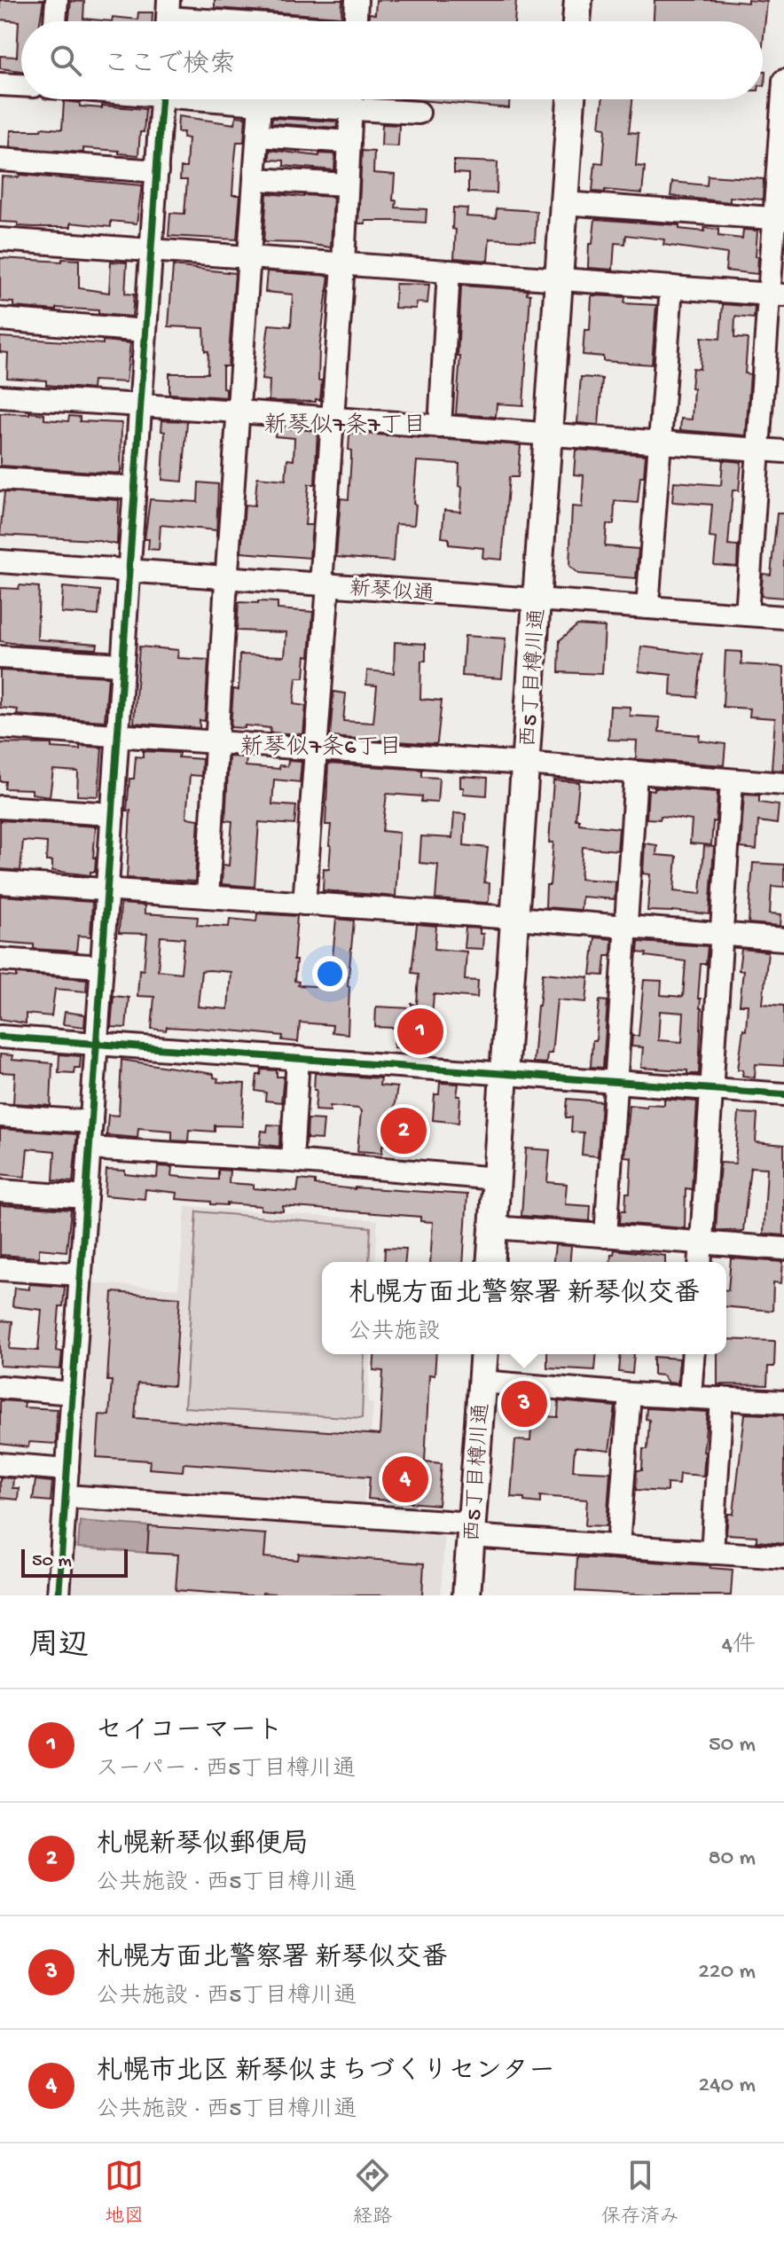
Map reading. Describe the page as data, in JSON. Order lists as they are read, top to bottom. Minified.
{"streets":{"main road":["西5丁目樽川通"],"street":["新琴似通"]},"crossings":[["新琴似通","西5丁目樽川通"]],"districts":["新琴似7条7丁目","新琴似7条6丁目"],"scale_bar":"50 m","page":{"search":"ここで検索","pins":["1","2","3","4"],"popup":["札幌方面北警察署 新琴似交番","公共施設"],"scale":"50 m","heading":["周辺","4件"],"list":[{"mark":"1","name":"セイコーマート","note":"スーパー · 西5丁目樽川通","value":"50 m"},{"mark":"2","name":"札幌新琴似郵便局","note":"公共施設 · 西5丁目樽川通","value":"80 m"},{"mark":"3","name":"札幌方面北警察署 新琴似交番","note":"公共施設 · 西5丁目樽川通","value":"220 m"},{"mark":"4","name":"札幌市北区 新琴似まちづくりセンター","note":"公共施設 · 西5丁目樽川通","value":"240 m"}],"nav":["地図","経路","保存済み"]}}
